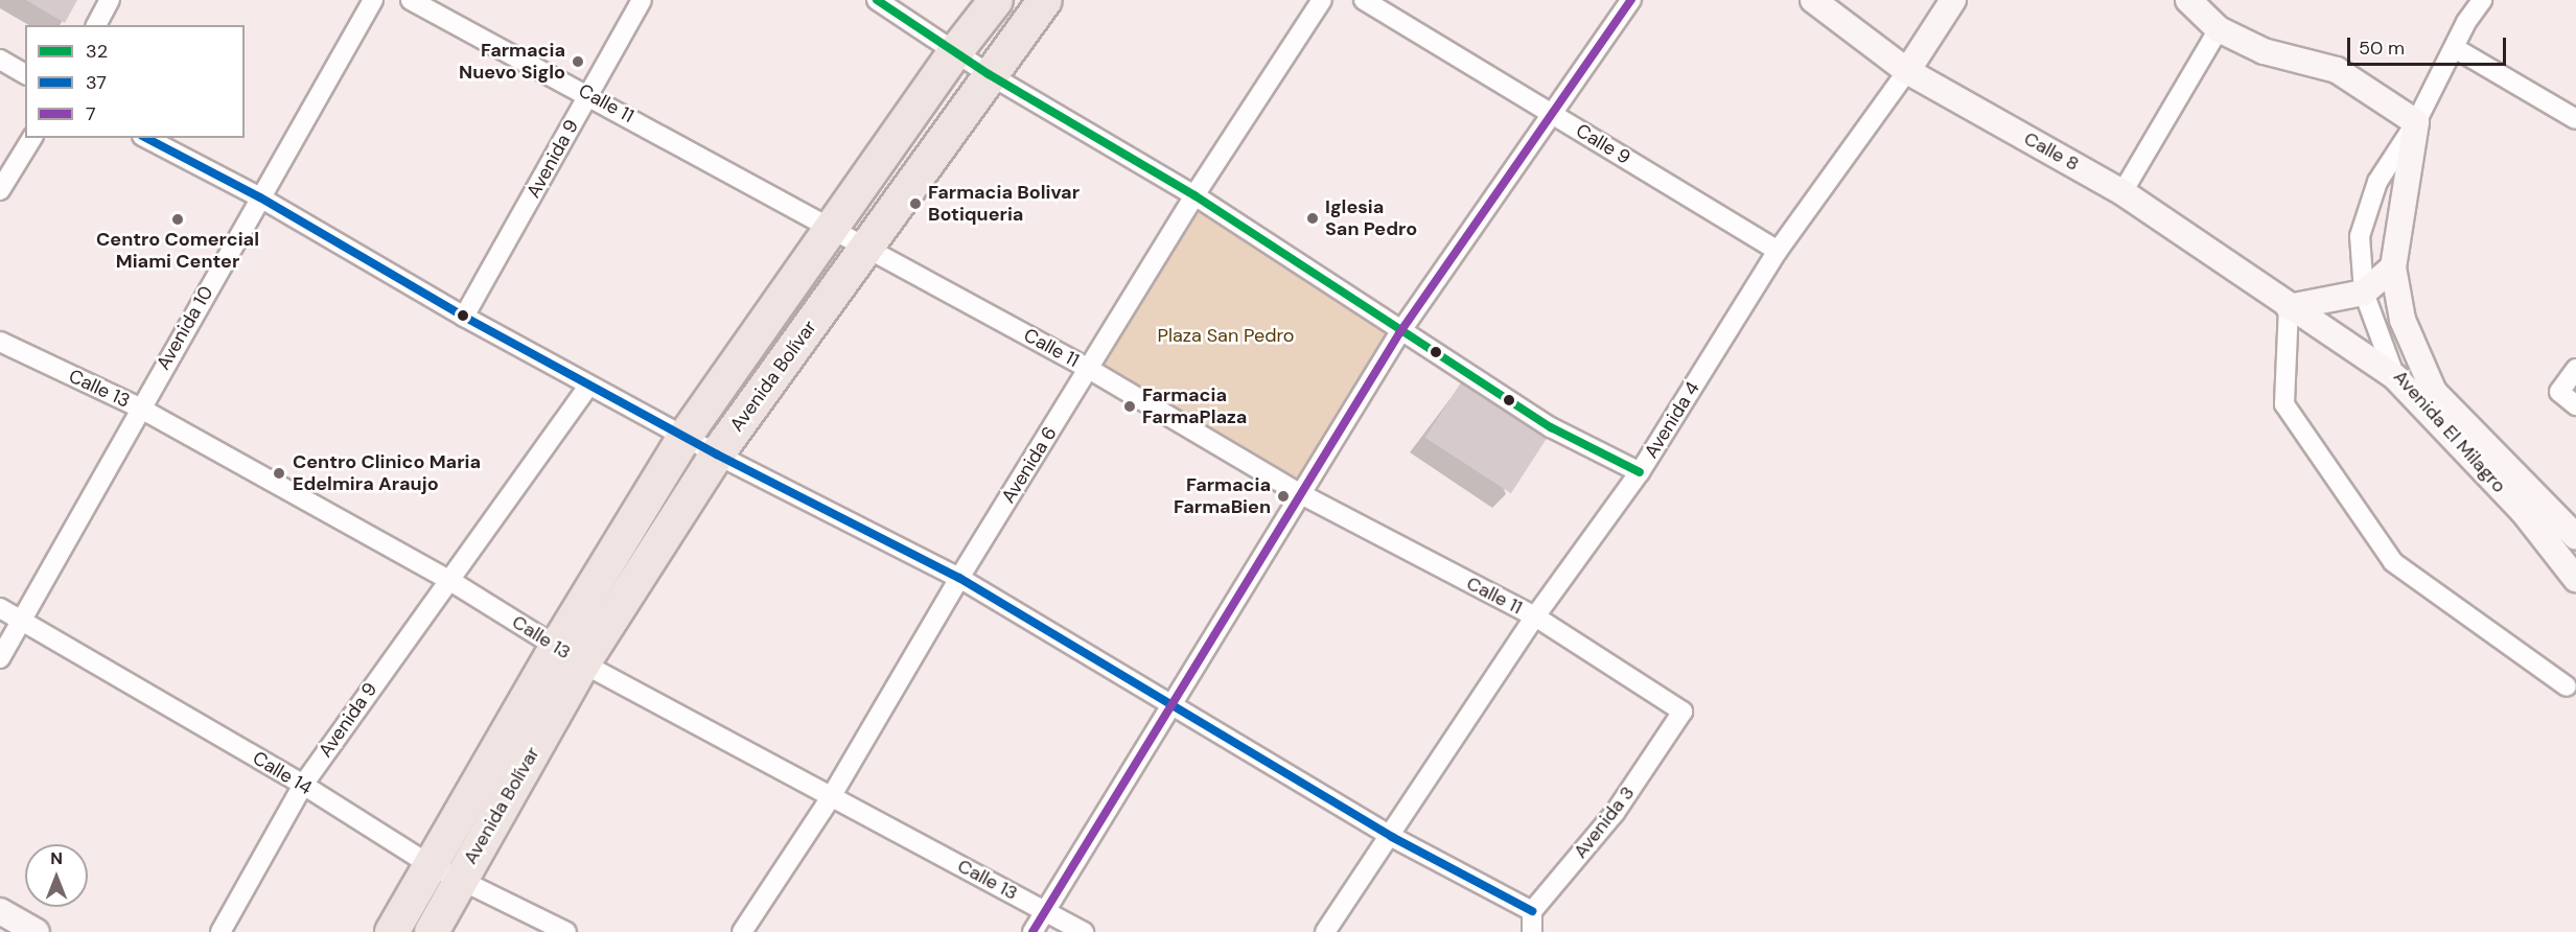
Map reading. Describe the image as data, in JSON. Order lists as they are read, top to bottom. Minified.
{"streets":{"highway":["Avenida Bolívar"],"street":["Calle 11","Calle 9","Calle 8","Avenida 9","Avenida 10","Calle 13","Avenida 4","Avenida El Milagro","Avenida 6","Calle 14","Avenida 3"]},"crossings":[["Calle 11","Avenida 9"],["Calle 11","Avenida Bolívar"],["Calle 11","Avenida 4"],["Calle 11","Avenida 6"],["Calle 11","Avenida 3"],["Calle 9","Avenida 4"],["Calle 8","Avenida 4"],["Calle 8","Avenida El Milagro"],["Avenida 9","Calle 13"],["Avenida 9","Calle 14"],["Avenida 10","Calle 13"],["Avenida 10","Calle 14"],["Avenida Bolívar","Calle 13"],["Avenida Bolívar","Calle 14"],["Calle 13","Avenida 6"]],"parks":["Plaza San Pedro"],"places":["Farmacia Nuevo Siglo","Farmacia Bolivar Botiqueria","Iglesia San Pedro","Centro Comercial Miami Center","Farmacia FarmaPlaza","Centro Clinico Maria Edelmira Araujo","Farmacia FarmaBien"],"lines":["transit line 32","transit line 7","transit line 37"],"legend":["32","37","7"],"scale_bar":"50 m","north":"top"}
